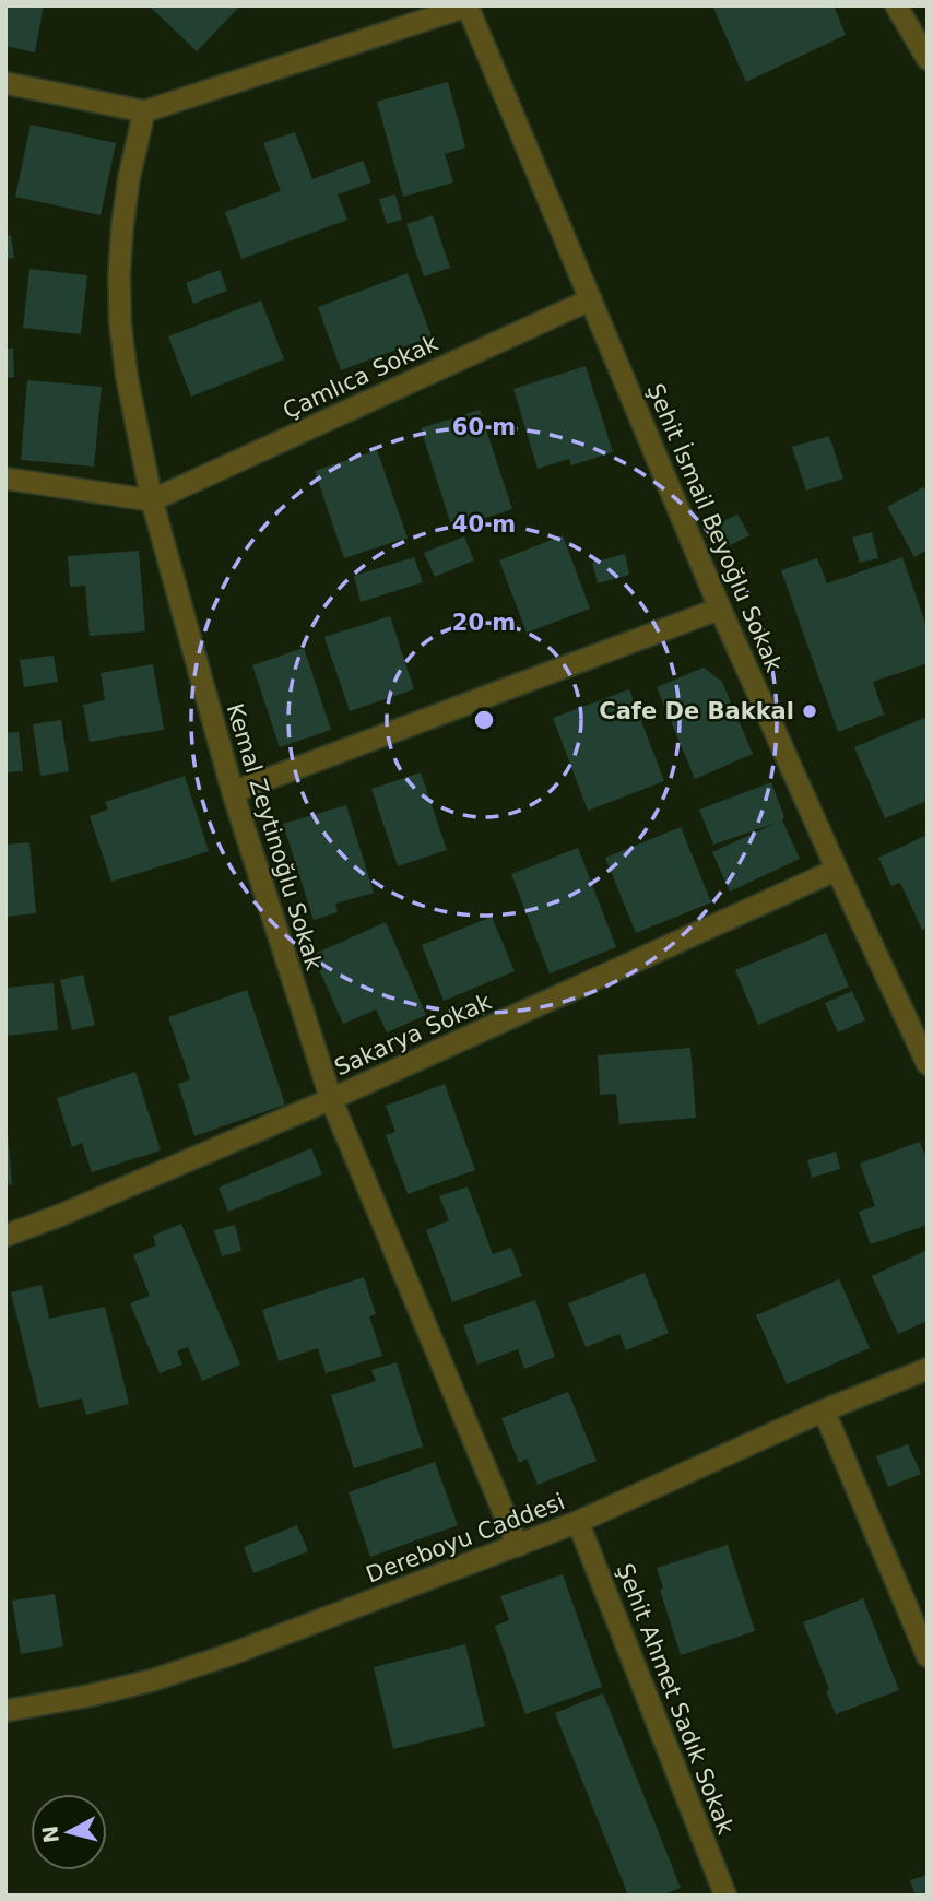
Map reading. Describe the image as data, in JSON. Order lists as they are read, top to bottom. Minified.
{"streets":{"street":["Çamlıca Sokak","Şehit İsmail Beyoğlu Sokak","Kemal Zeytinoğlu Sokak","Sakarya Sokak","Dereboyu Caddesi","Şehit Ahmet Sadık Sokak"]},"crossings":[["Çamlıca Sokak","Şehit İsmail Beyoğlu Sokak"],["Çamlıca Sokak","Kemal Zeytinoğlu Sokak"],["Şehit İsmail Beyoğlu Sokak","Sakarya Sokak"],["Kemal Zeytinoğlu Sokak","Sakarya Sokak"],["Kemal Zeytinoğlu Sokak","Dereboyu Caddesi"],["Dereboyu Caddesi","Şehit Ahmet Sadık Sokak"]],"places":["Cafe De Bakkal"],"north":"left","rings":["60 m","40 m","20 m"]}
